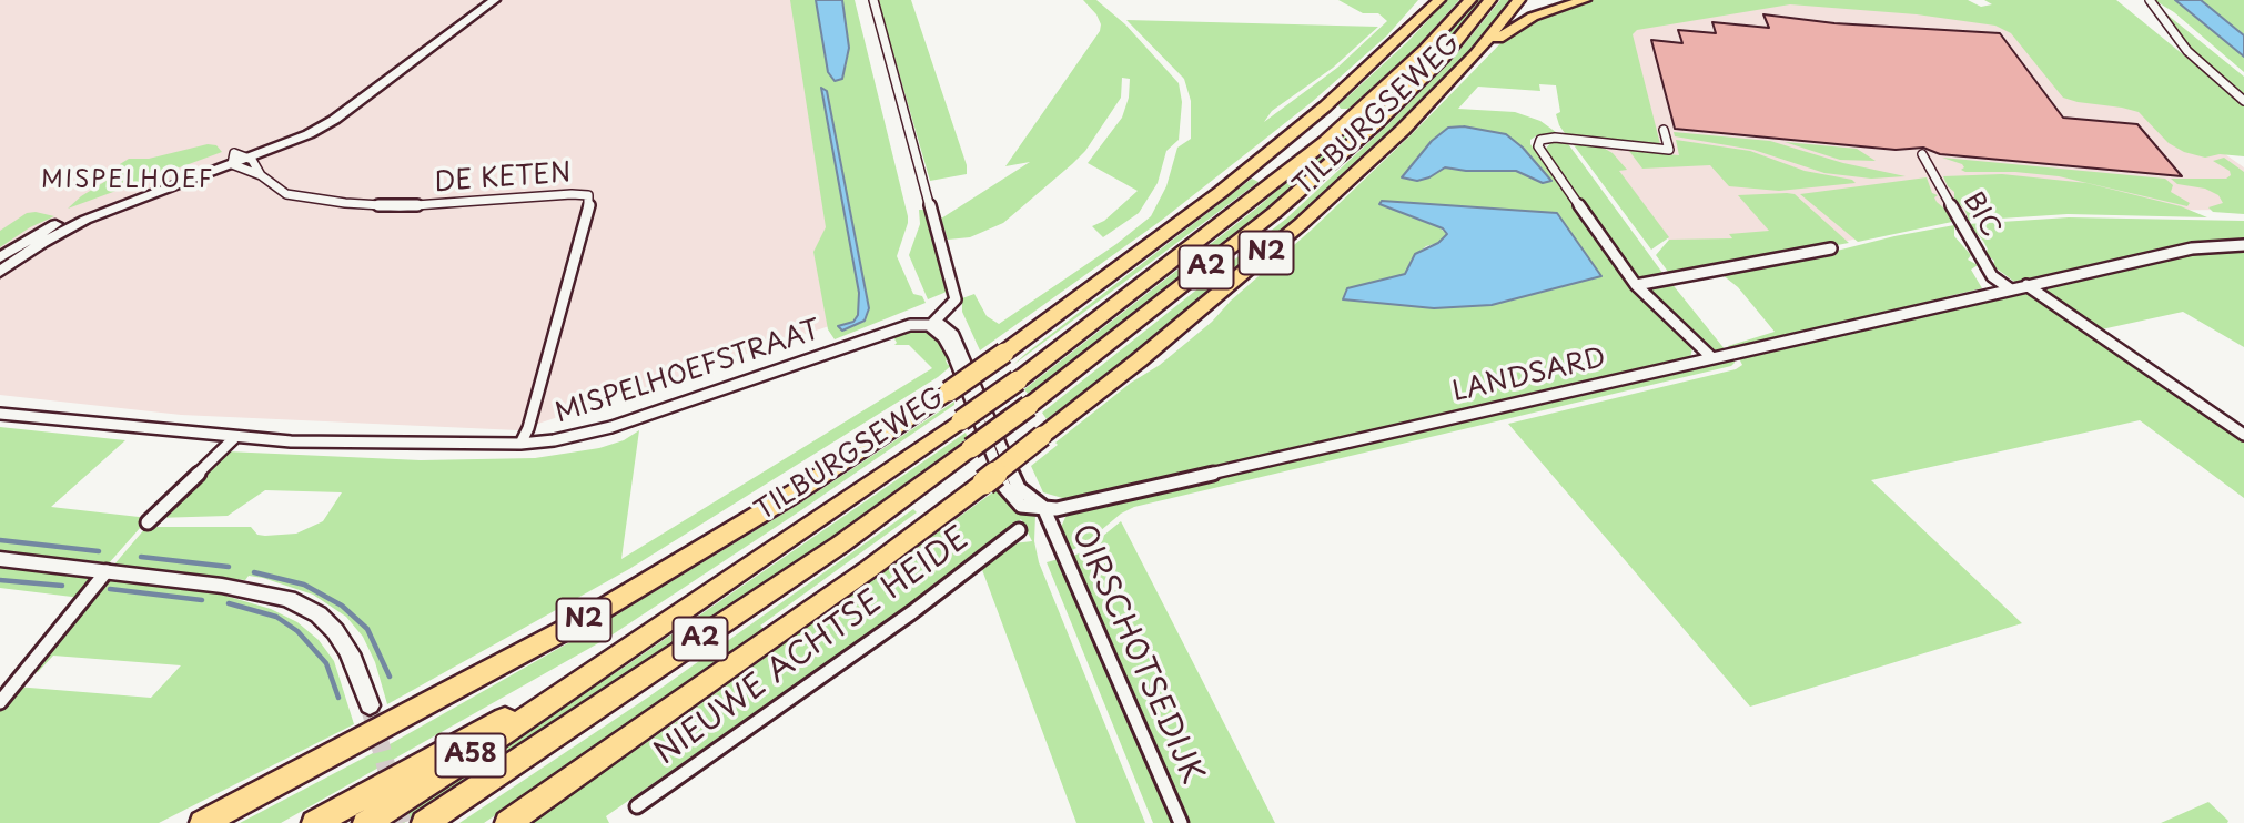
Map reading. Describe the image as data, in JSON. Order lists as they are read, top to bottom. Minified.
{"streets":{"highway":["TILBURGSEWEG","N2","A2","A58"],"street":["DE KETEN","BIC","MISPELHOEFSTRAAT","LANDSARD","NIEUWE ACHTSE HEIDE","OIRSCHOTSEDIJK"]},"crossings":[["TILBURGSEWEG","N2"],["TILBURGSEWEG","A2"],["DE KETEN","MISPELHOEFSTRAAT"],["BIC","LANDSARD"],["MISPELHOEFSTRAAT","OIRSCHOTSEDIJK"],["LANDSARD","OIRSCHOTSEDIJK"]],"districts":["MISPELHOEF"]}
